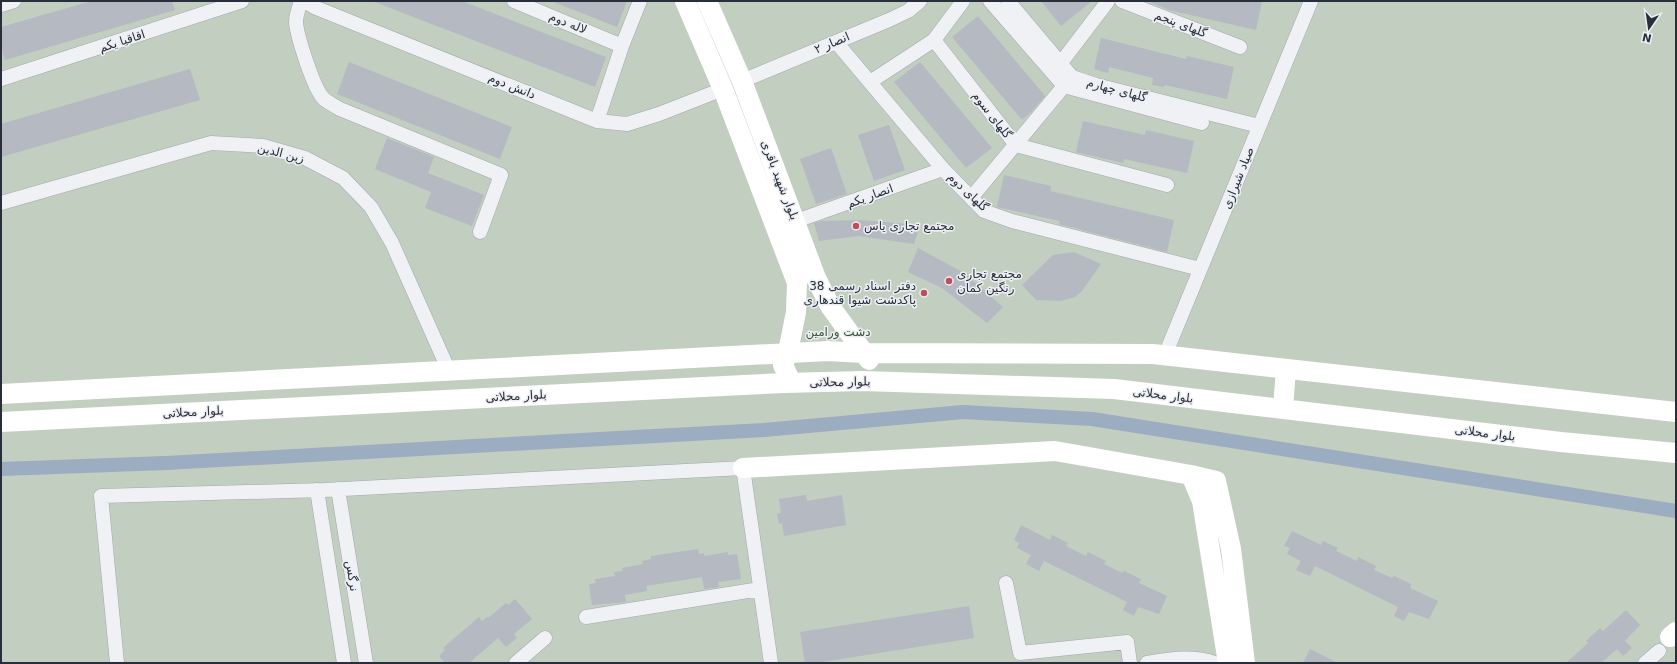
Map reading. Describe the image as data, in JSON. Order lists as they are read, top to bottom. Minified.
{"streets":{"street":["لاله دوم","گلهای پنجم","اقاقیا یکم","انصار ۲","دانش دوم","گلهای چهارم","گلهای سوم","زین الدین","صیاد شیرازی","بلوار شهید باقری","گلهای دوم","انصار یکم","بلوار محلاتی","نرگس"]},"crossings":[["انصار ۲","بلوار شهید باقری"],["انصار ۲","گلهای دوم"],["دانش دوم","بلوار شهید باقری"],["گلهای چهارم","صیاد شیرازی"],["صیاد شیرازی","گلهای دوم"],["بلوار شهید باقری","انصار یکم"],["بلوار شهید باقری","بلوار محلاتی"],["گلهای دوم","انصار یکم"]],"parks":["دشت ورامین"],"places":["مجتمع تجاری یاس","مجتمع تجاری رنگین کمان","دفتر اسناد رسمی 38 پاکدشت شیوا قندهاری"],"north":"bottom"}
